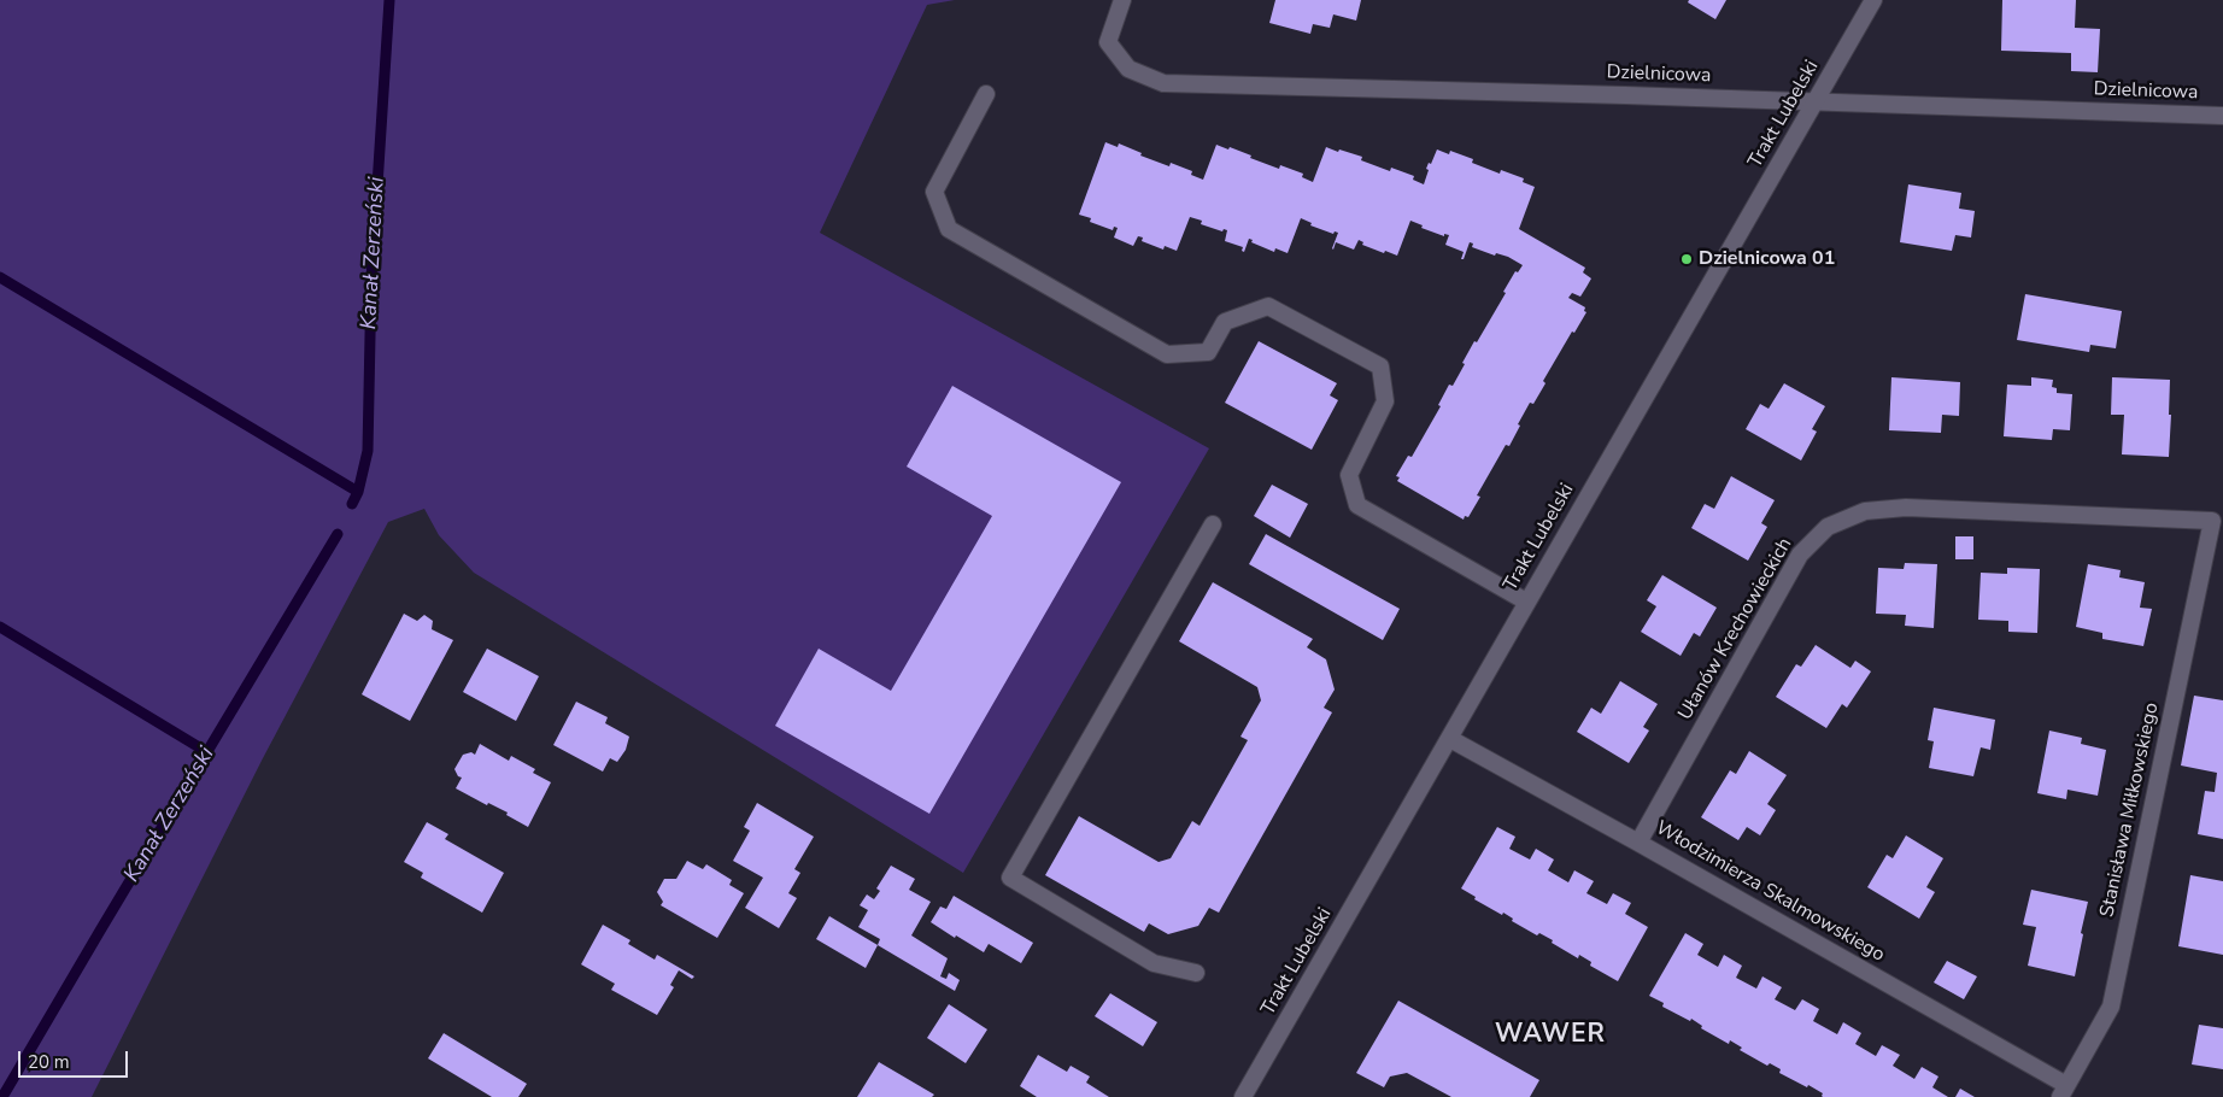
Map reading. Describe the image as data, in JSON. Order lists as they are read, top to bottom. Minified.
{"streets":{"street":["Dzielnicowa","Trakt Lubelski","Ułanów Krechowieckich","Stanisława Miłkowskiego","Włodzimierza Skalmowskiego"]},"crossings":[["Dzielnicowa","Trakt Lubelski"],["Trakt Lubelski","Włodzimierza Skalmowskiego"],["Ułanów Krechowieckich","Stanisława Miłkowskiego"],["Ułanów Krechowieckich","Włodzimierza Skalmowskiego"],["Stanisława Miłkowskiego","Włodzimierza Skalmowskiego"]],"districts":["WAWER"],"water":["Kanał Zerzeński"],"places":["Dzielnicowa 01"],"scale_bar":"20 m"}
